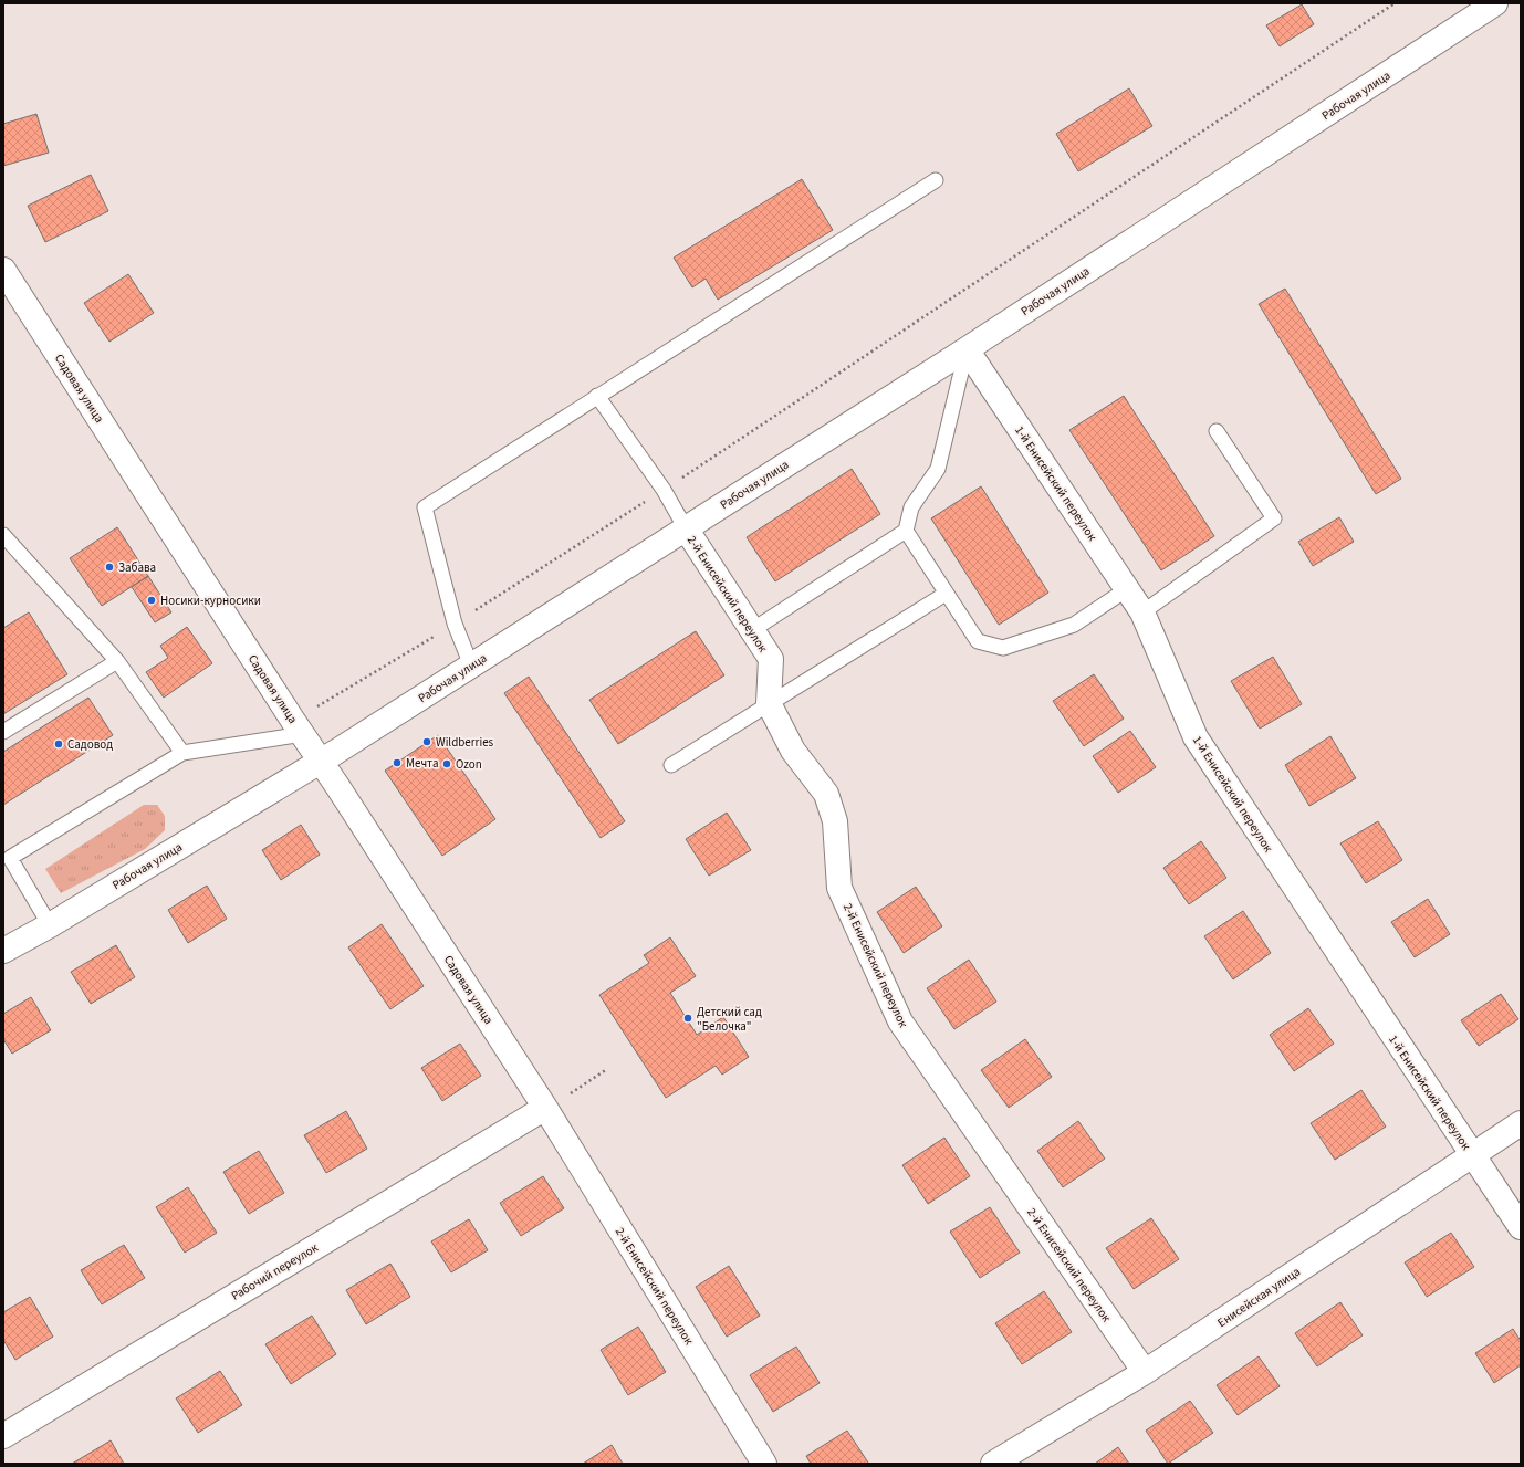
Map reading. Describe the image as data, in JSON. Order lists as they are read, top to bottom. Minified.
{"streets":{"street":["Рабочая улица","Садовая улица","1-й Енисейский переулок","2-й Енисейский переулок","Рабочий переулок","Енисейская улица"]},"crossings":[["Рабочая улица","Садовая улица"],["Рабочая улица","1-й Енисейский переулок"],["Рабочая улица","2-й Енисейский переулок"],["Садовая улица","2-й Енисейский переулок"],["Садовая улица","Рабочий переулок"],["1-й Енисейский переулок","Енисейская улица"],["2-й Енисейский переулок","Рабочий переулок"],["2-й Енисейский переулок","Енисейская улица"]],"places":["Забава","Носики-курносики","Wildberries","Садовод","Мечта","Ozon","Детский сад \"Белочка\""]}
